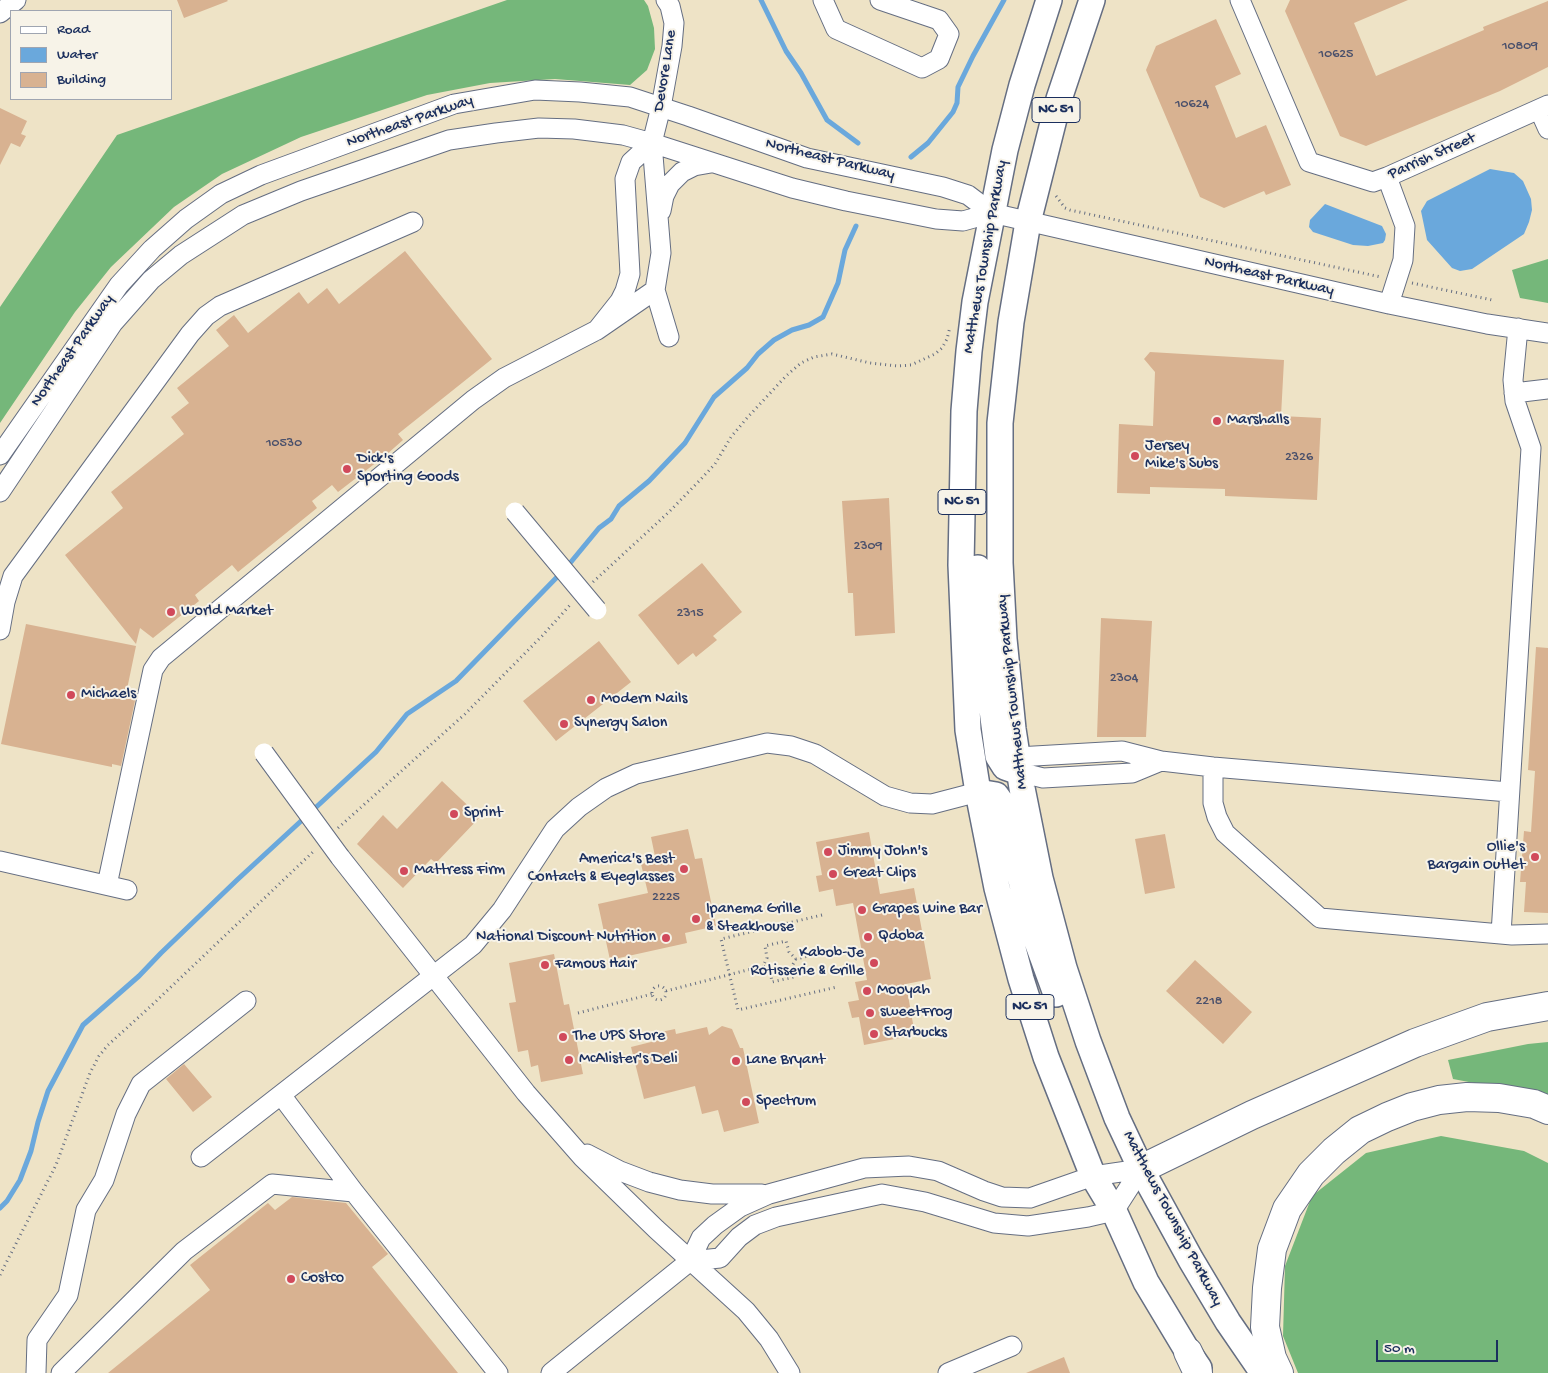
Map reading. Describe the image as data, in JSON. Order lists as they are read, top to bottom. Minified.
{"streets":{"main road":["NC 51","Matthews Township Parkway"],"street":["Devore Lane","Northeast Parkway","Parrish Street"]},"crossings":[["Devore Lane","Northeast Parkway"],["Northeast Parkway","Matthews Township Parkway"]],"places":["Marshalls","Jersey Mike's Subs","Dick's Sporting Goods","World Market","Michaels","Modern Nails","Synergy Salon","Sprint","Jimmy John's","Ollie's Bargain Outlet","America's Best Contacts & Eyeglasses","Mattress Firm","Great Clips","Grapes Wine Bar","Ipanema Grille & Steakhouse","Qdoba","National Discount Nutrition","Kabob-Je Rotisserie & Grille","Famous Hair","Mooyah","sweetFrog","Starbucks","The UPS Store","McAlister's Deli","Lane Bryant","Spectrum","Costco"],"house_numbers":["10809","10625","10624","10530","2326","2309","2315","2304","2225","2218"],"legend":["Road","Water","Building"],"scale_bar":"50 m"}
